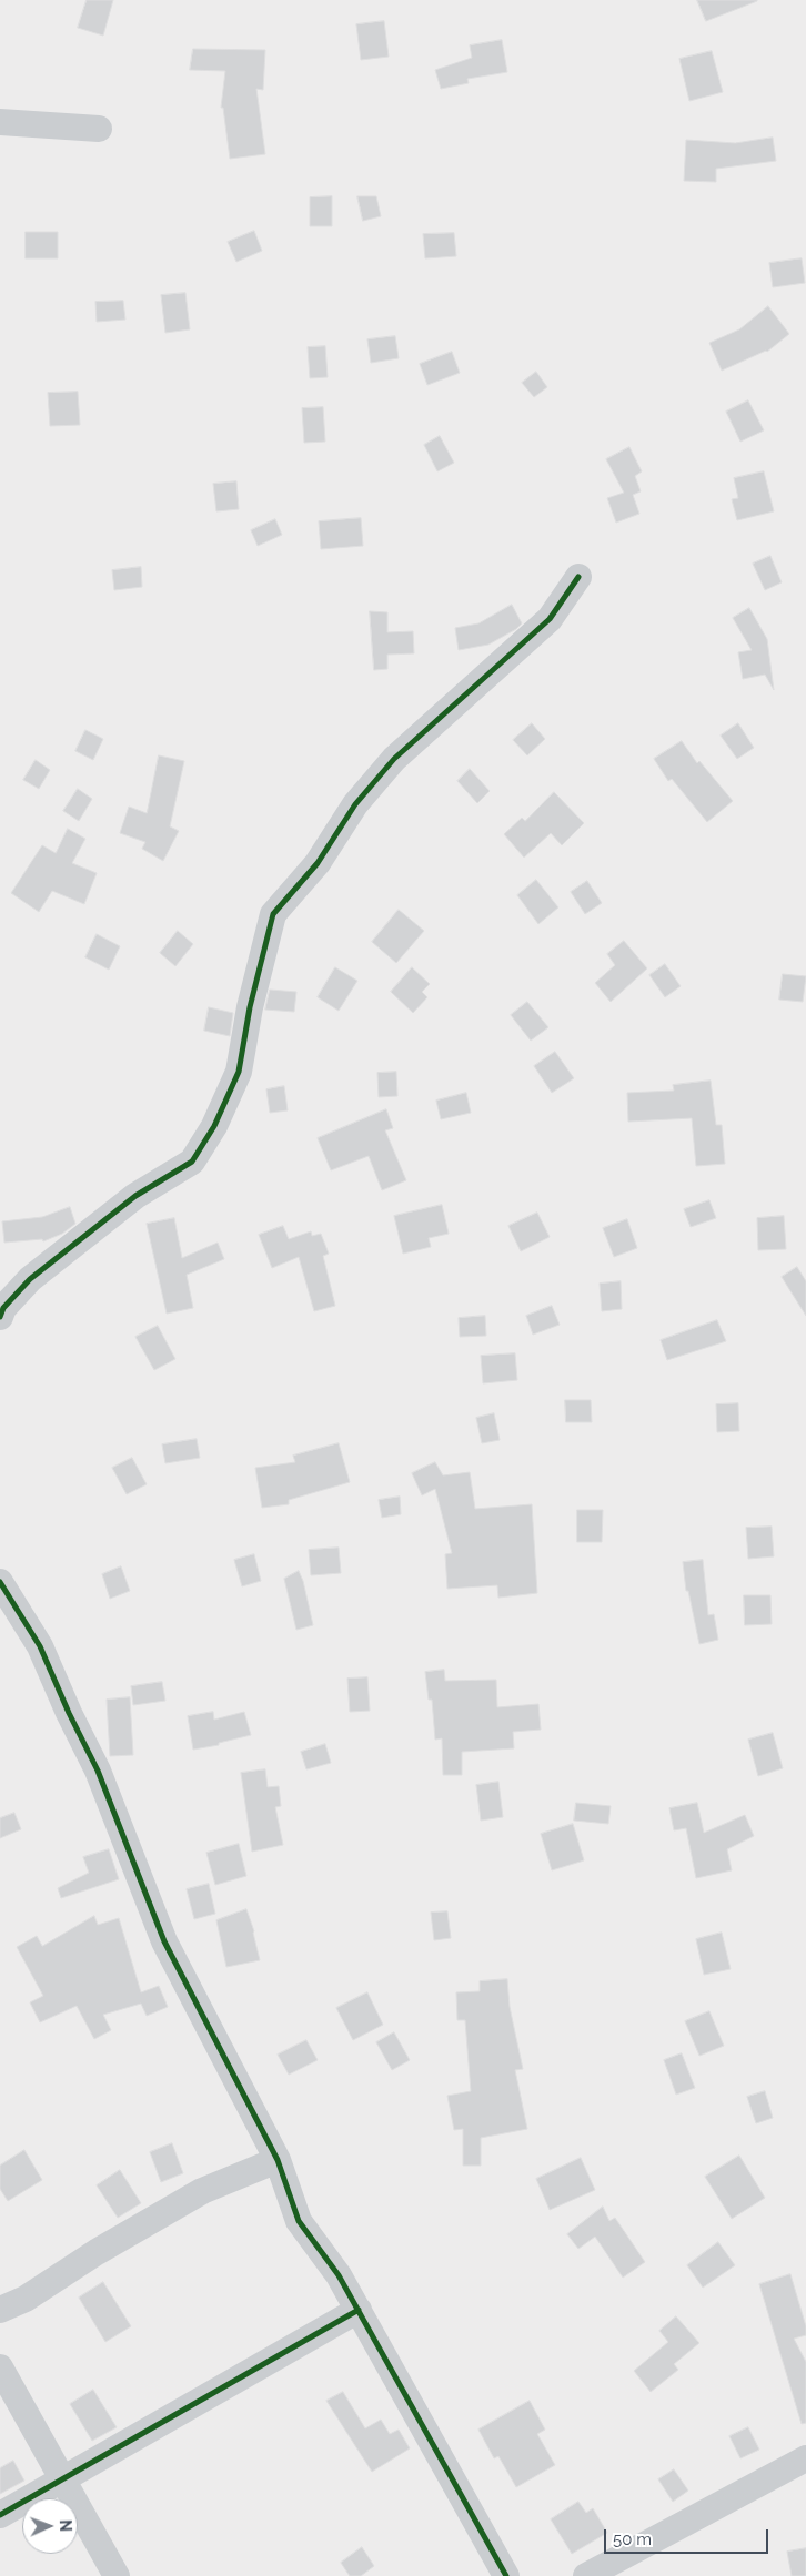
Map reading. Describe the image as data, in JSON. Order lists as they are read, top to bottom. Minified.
{"scale_bar":"50 m","north":"right"}
